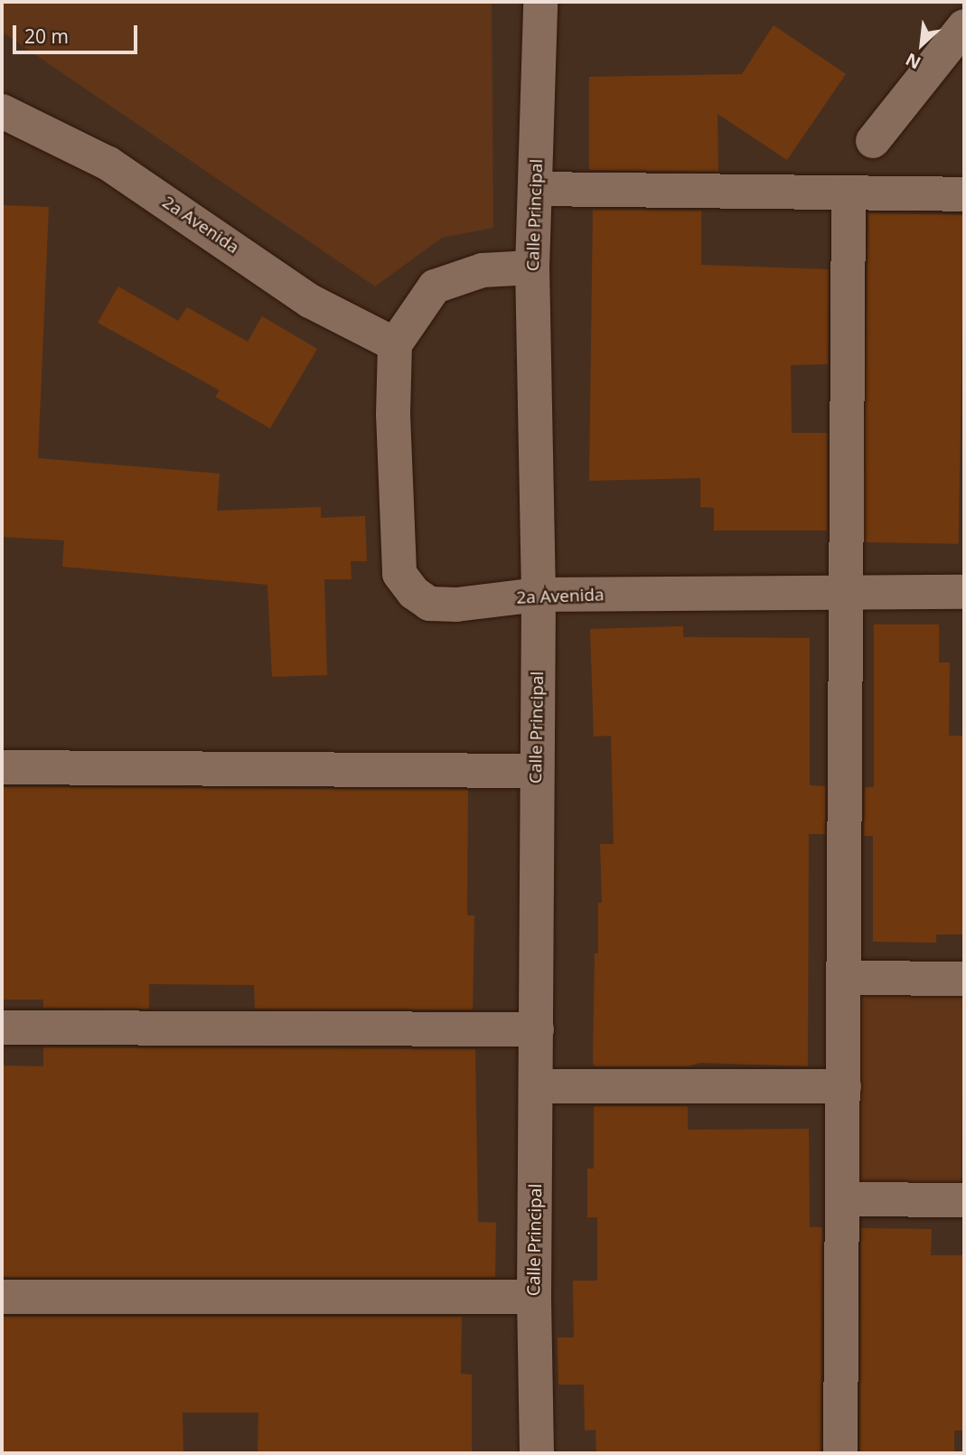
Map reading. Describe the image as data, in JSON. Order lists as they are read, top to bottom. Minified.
{"streets":{"street":["Calle Principal","2a Avenida"]},"crossings":[["Calle Principal","2a Avenida"]],"scale_bar":"20 m","north":"bottom left"}
